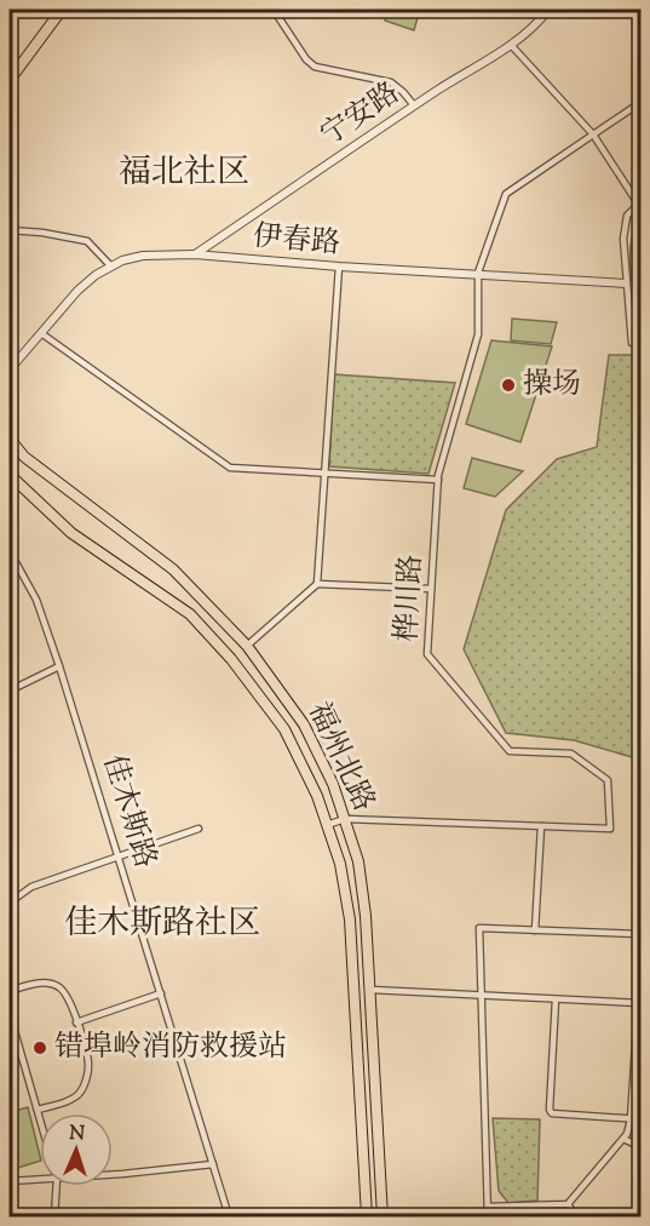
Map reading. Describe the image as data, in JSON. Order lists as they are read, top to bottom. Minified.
{"streets":{"main road":["福州北路"],"street":["宁安路","伊春路","桦川路","佳木斯路"]},"crossings":[["宁安路","伊春路"],["伊春路","桦川路"],["桦川路","福州北路"]],"districts":["福北社区","佳木斯路社区"],"places":["操场","错埠岭消防救援站"],"north":"top"}
